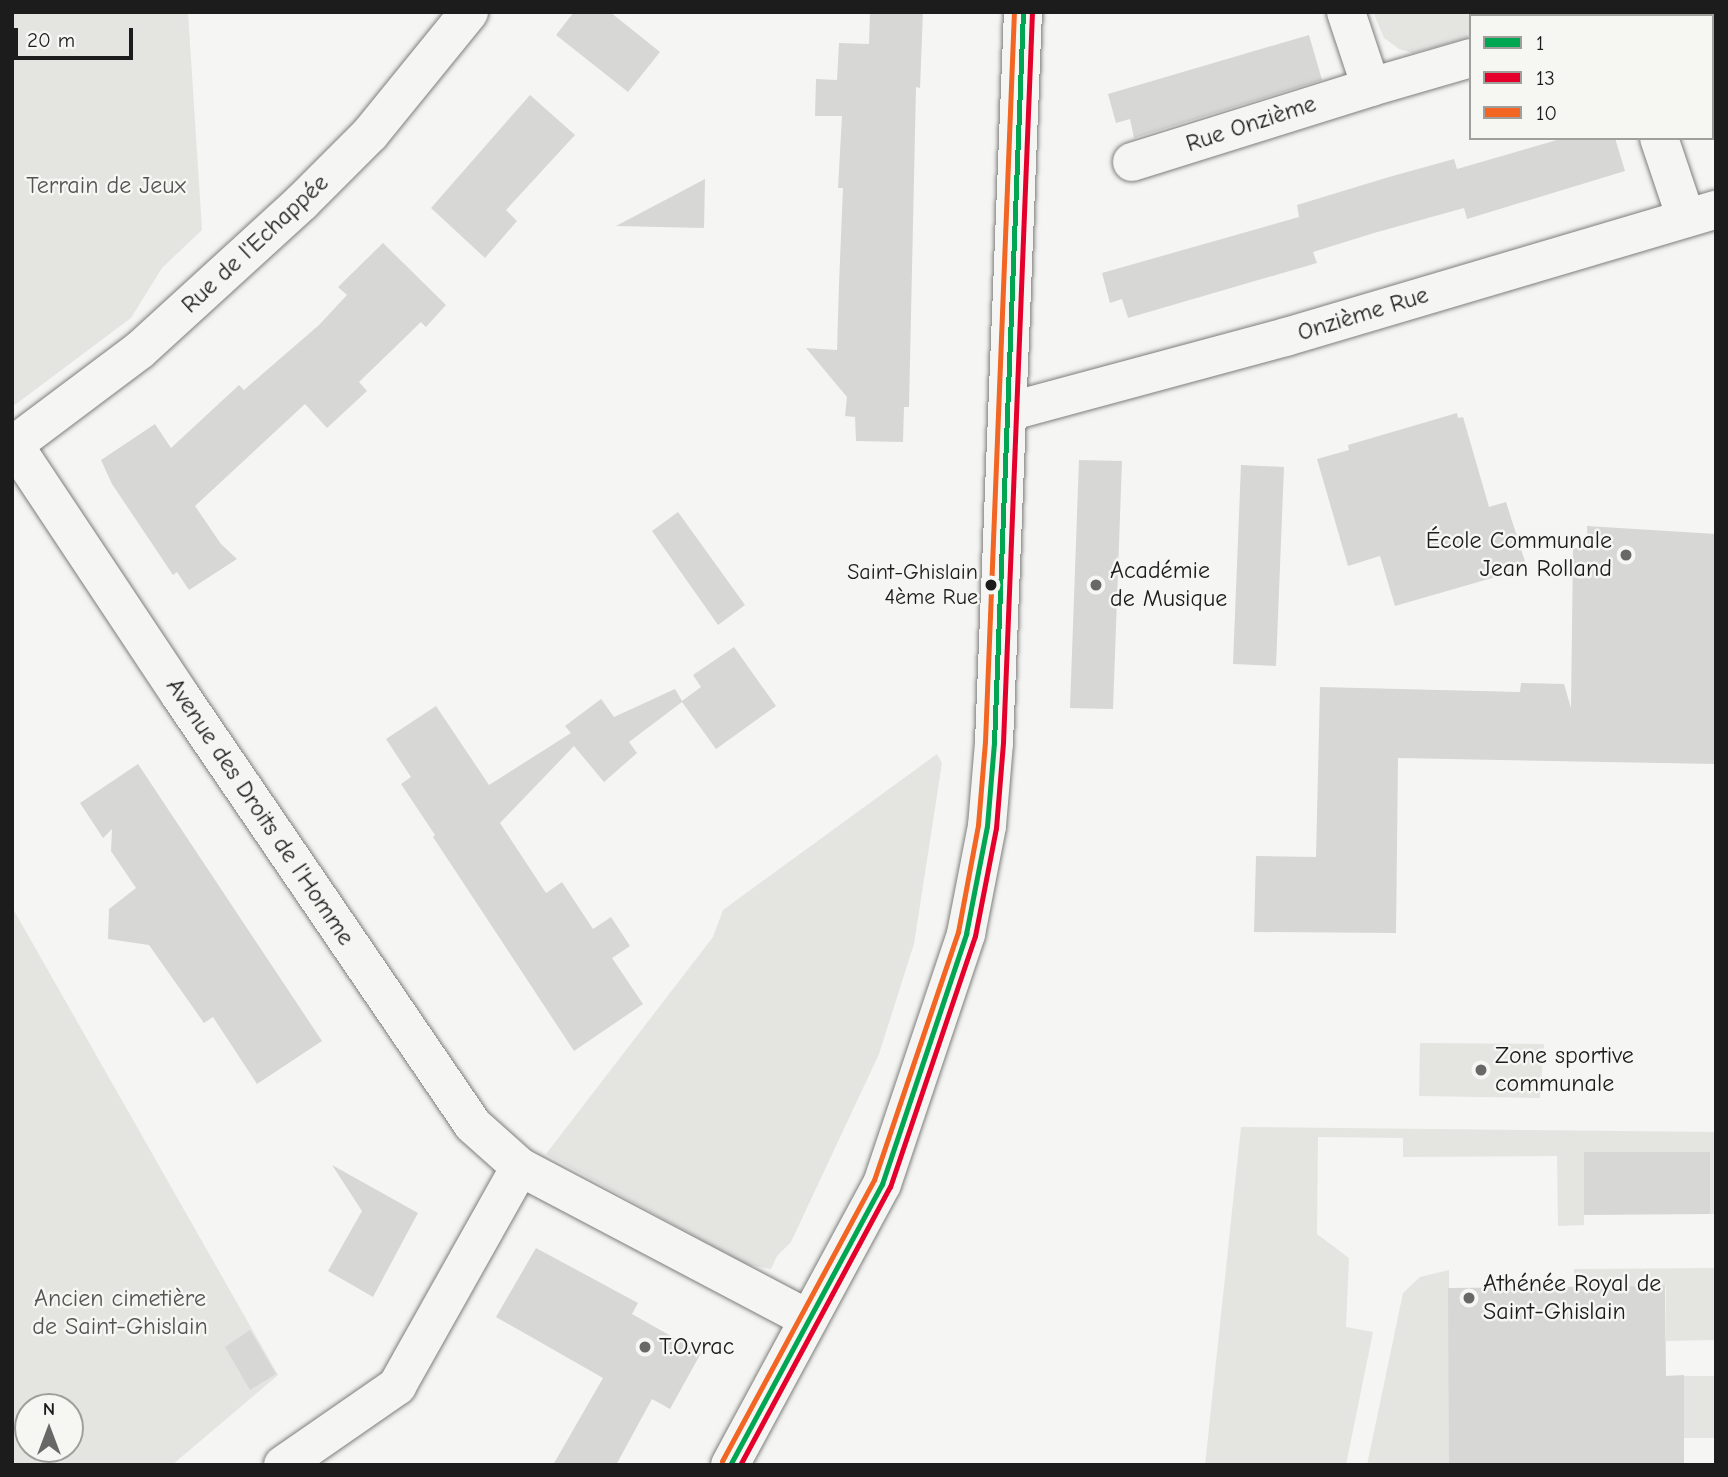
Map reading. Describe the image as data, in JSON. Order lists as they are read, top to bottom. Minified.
{"streets":{"street":["Rue Onzième","Rue de l'Echappée","Onzième Rue","Avenue des Droits de l'Homme"]},"crossings":[["Rue de l'Echappée","Avenue des Droits de l'Homme"]],"parks":["Terrain de Jeux","Ancien cimetière de Saint-Ghislain"],"places":["École Communale Jean Rolland","Saint-Ghislain 4ème Rue","Académie de Musique","Zone sportive communale","Athénée Royal de Saint-Ghislain","T.O.vrac"],"lines":["transit line 1","transit line 13","transit line 10"],"legend":["1","13","10"],"scale_bar":"20 m","north":"top"}
